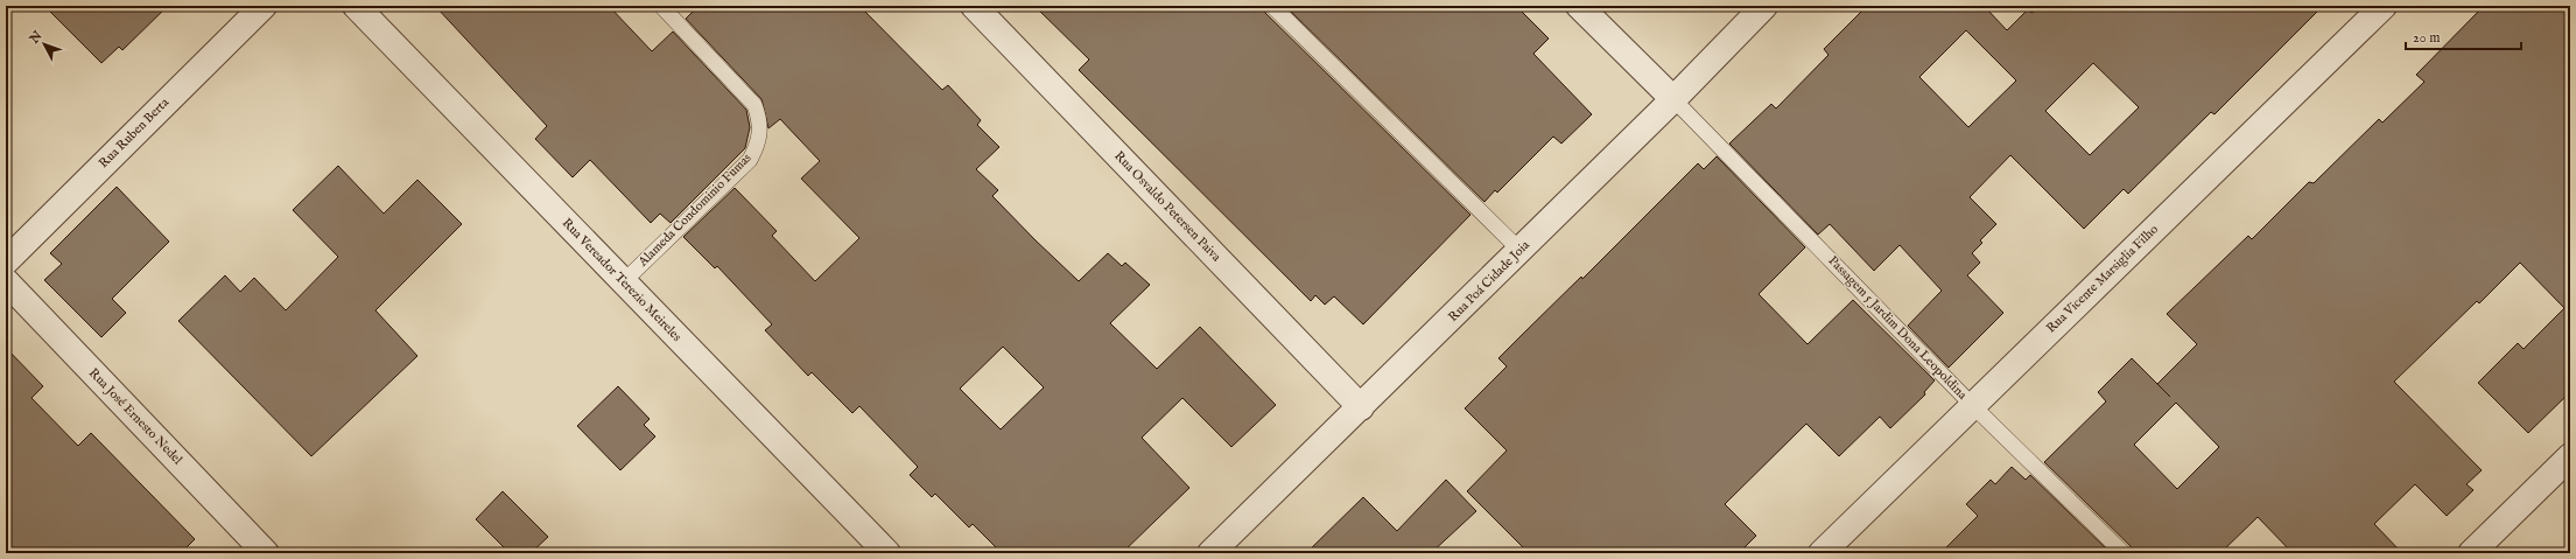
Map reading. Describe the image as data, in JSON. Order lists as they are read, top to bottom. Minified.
{"streets":{"street":["Rua Ruben Berta","Rua Osvaldo Petersen Paiva","Rua Vicente Marsiglia Filho","Rua Vereador Terezio Meireles","Rua Poá Cidade Joia","Rua José Ernesto Nedel"],"lane":["Alameda Condominio Fumas","Passagem 5 Jardim Dona Leopoldina"]},"crossings":[["Rua Osvaldo Petersen Paiva","Rua Poá Cidade Joia"],["Alameda Condominio Fumas","Rua Vereador Terezio Meireles"],["Rua Vicente Marsiglia Filho","Passagem 5 Jardim Dona Leopoldina"],["Rua Poá Cidade Joia","Passagem 5 Jardim Dona Leopoldina"]],"scale_bar":"20 m","north":"top left"}
